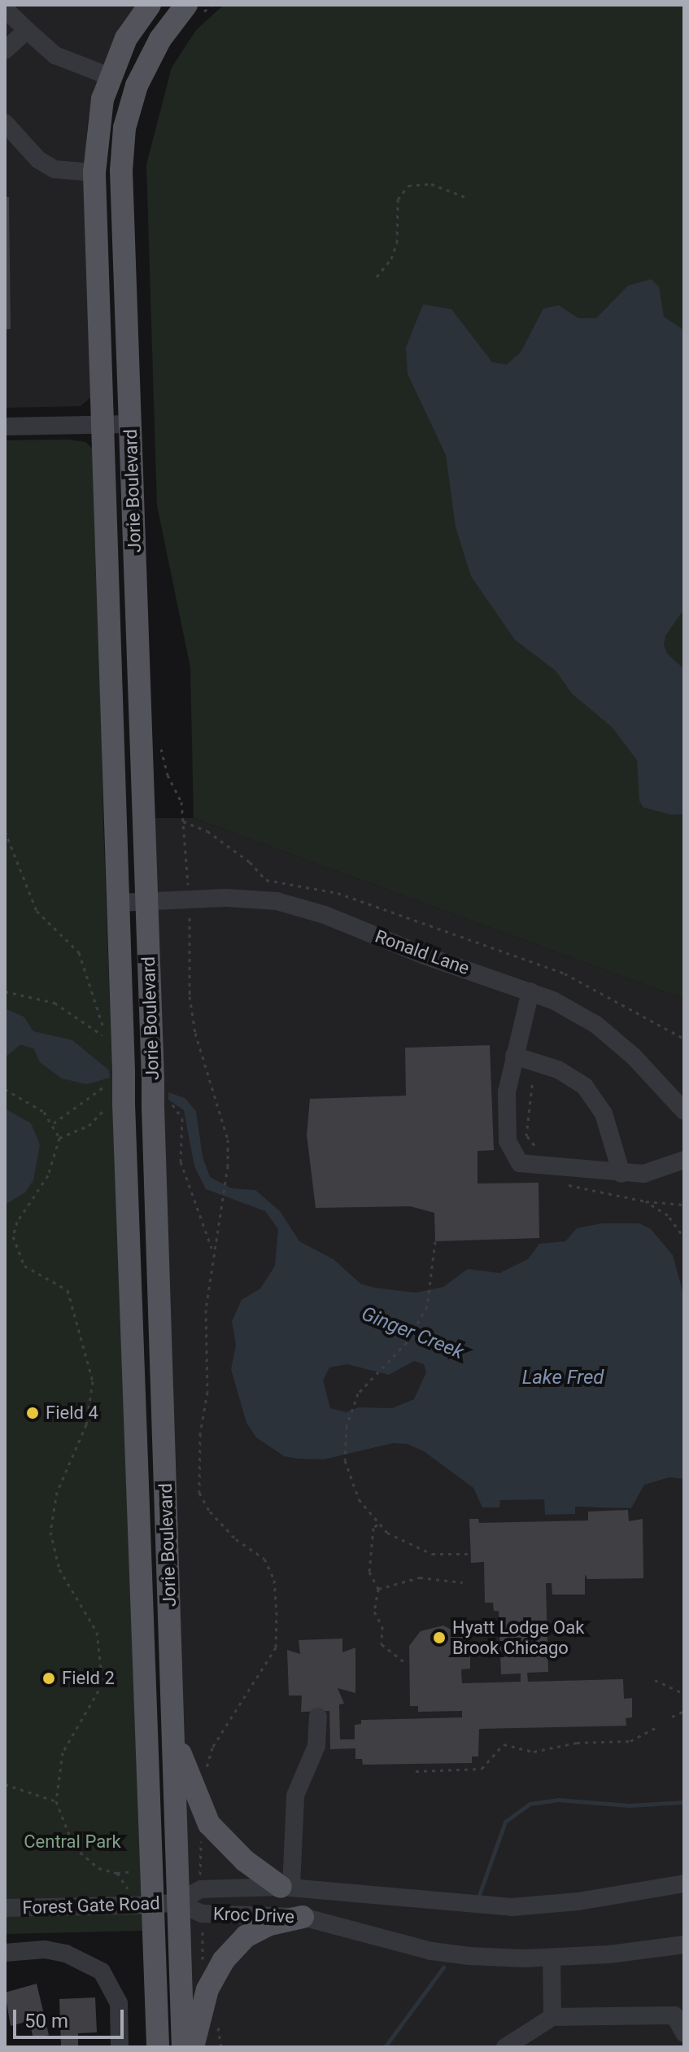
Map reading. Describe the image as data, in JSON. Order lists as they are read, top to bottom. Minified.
{"streets":{"main road":["Jorie Boulevard"],"street":["Ronald Lane","Forest Gate Road","Kroc Drive"]},"crossings":[["Jorie Boulevard","Ronald Lane"],["Jorie Boulevard","Forest Gate Road"],["Jorie Boulevard","Kroc Drive"],["Forest Gate Road","Kroc Drive"]],"water":["Ginger Creek","Lake Fred"],"parks":["Central Park"],"places":["Field 4","Hyatt Lodge Oak Brook Chicago","Field 2"],"scale_bar":"50 m"}
